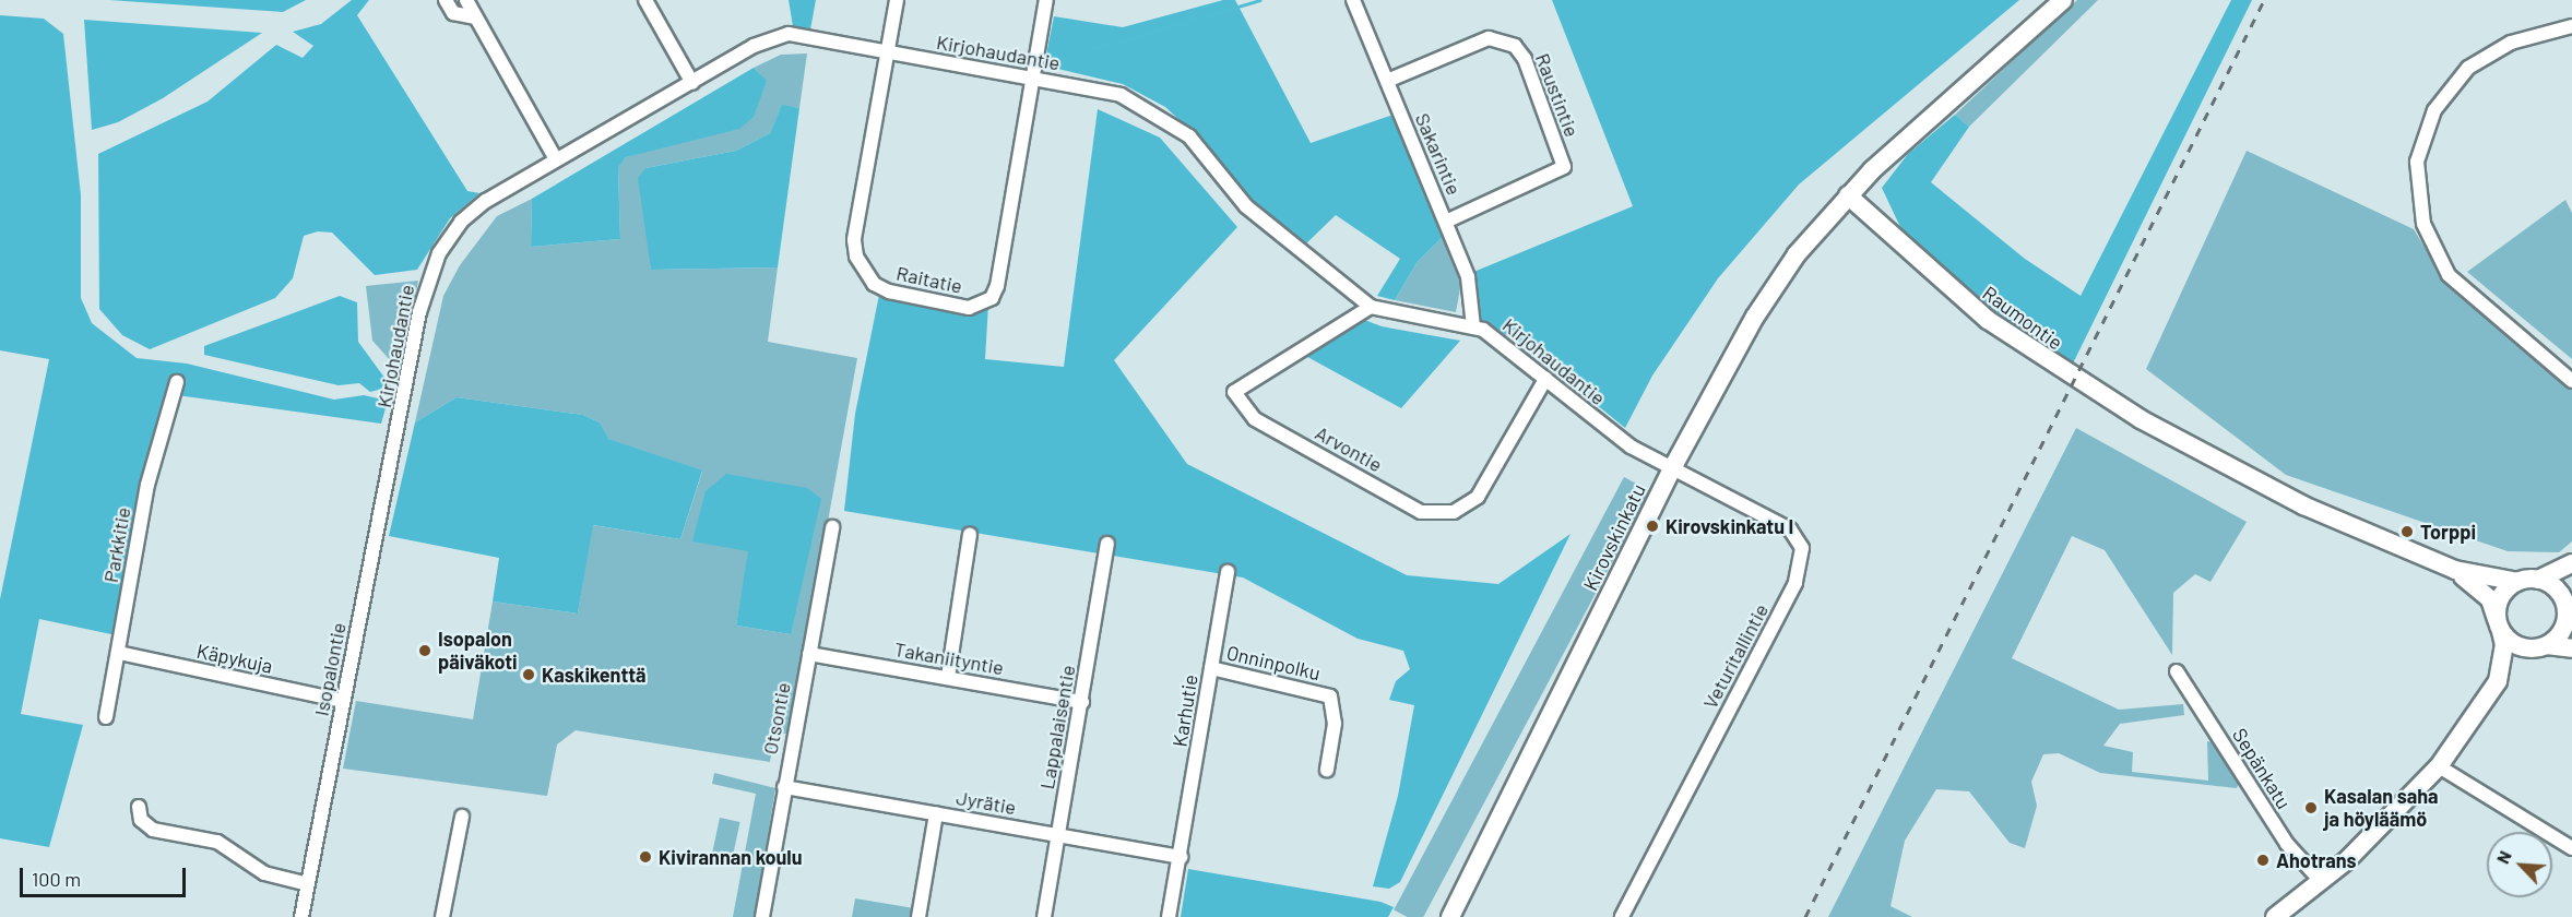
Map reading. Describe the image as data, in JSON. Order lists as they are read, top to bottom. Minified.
{"streets":{"street":["Kirjohaudantie","Raustintie","Sakarintie","Raitatie","Raumontie","Arvontie","Kirovskinkatu","Parkkitie","Veturitallintie","Käpykuja","Takaniityntie","Onninpolku","Isopalontie","Karhutie","Otsontie","Lappalaisentie","Sepänkatu","Jyrätie"]},"crossings":[["Kirjohaudantie","Sakarintie"],["Kirjohaudantie","Raitatie"],["Kirjohaudantie","Arvontie"],["Kirjohaudantie","Kirovskinkatu"],["Kirjohaudantie","Veturitallintie"],["Kirjohaudantie","Isopalontie"],["Raustintie","Sakarintie"],["Raumontie","Kirovskinkatu"],["Kirovskinkatu","Veturitallintie"],["Parkkitie","Käpykuja"],["Käpykuja","Isopalontie"],["Takaniityntie","Otsontie"],["Takaniityntie","Lappalaisentie"],["Onninpolku","Karhutie"],["Karhutie","Jyrätie"],["Otsontie","Jyrätie"],["Lappalaisentie","Jyrätie"]],"places":["Kirovskinkatu I","Torppi","Isopalon päiväkoti","Kaskikenttä","Kasalan saha ja höyläämö","Kivirannan koulu","Ahotrans"],"scale_bar":"100 m","north":"top left"}
